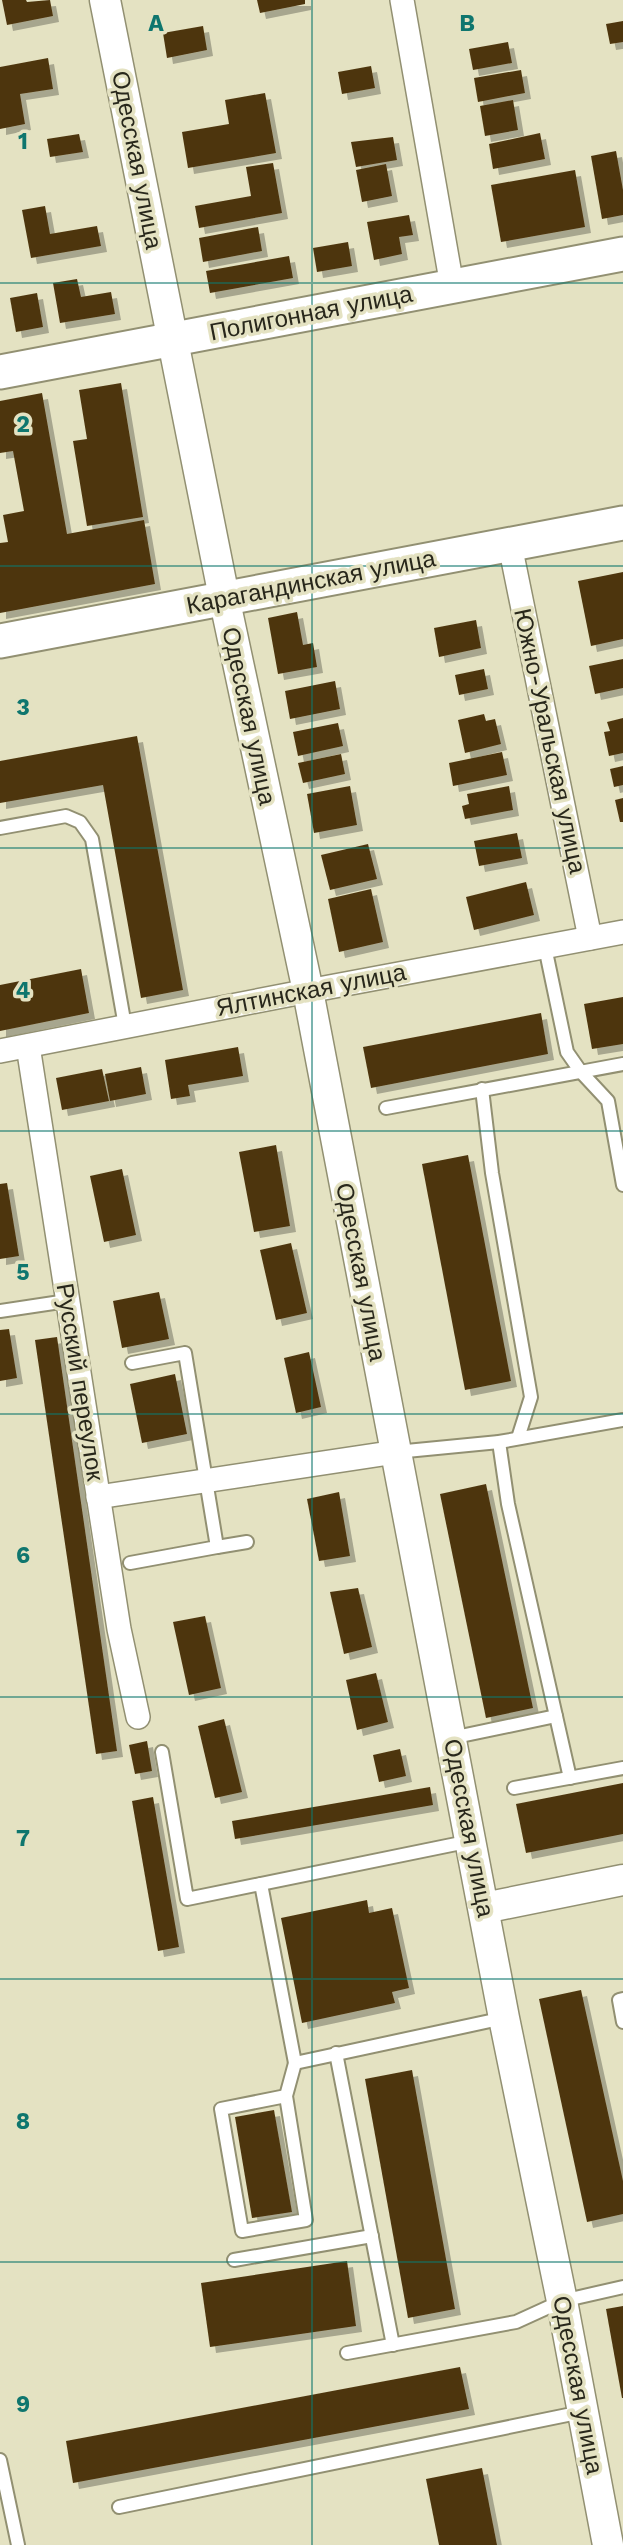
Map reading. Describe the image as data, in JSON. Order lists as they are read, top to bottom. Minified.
{"streets":{"main road":["Полигонная улица","Карагандинская улица"],"street":["Одесская улица","Южно-Уральская улица","Ялтинская улица","Русский переулок"]},"crossings":[["Одесская улица","Полигонная улица"],["Одесская улица","Карагандинская улица"],["Одесская улица","Ялтинская улица"],["Карагандинская улица","Южно-Уральская улица"],["Южно-Уральская улица","Ялтинская улица"],["Ялтинская улица","Русский переулок"]],"grid":{"columns":["A","B"],"rows":["1","2","3","4","5","6","7","8","9"]}}
